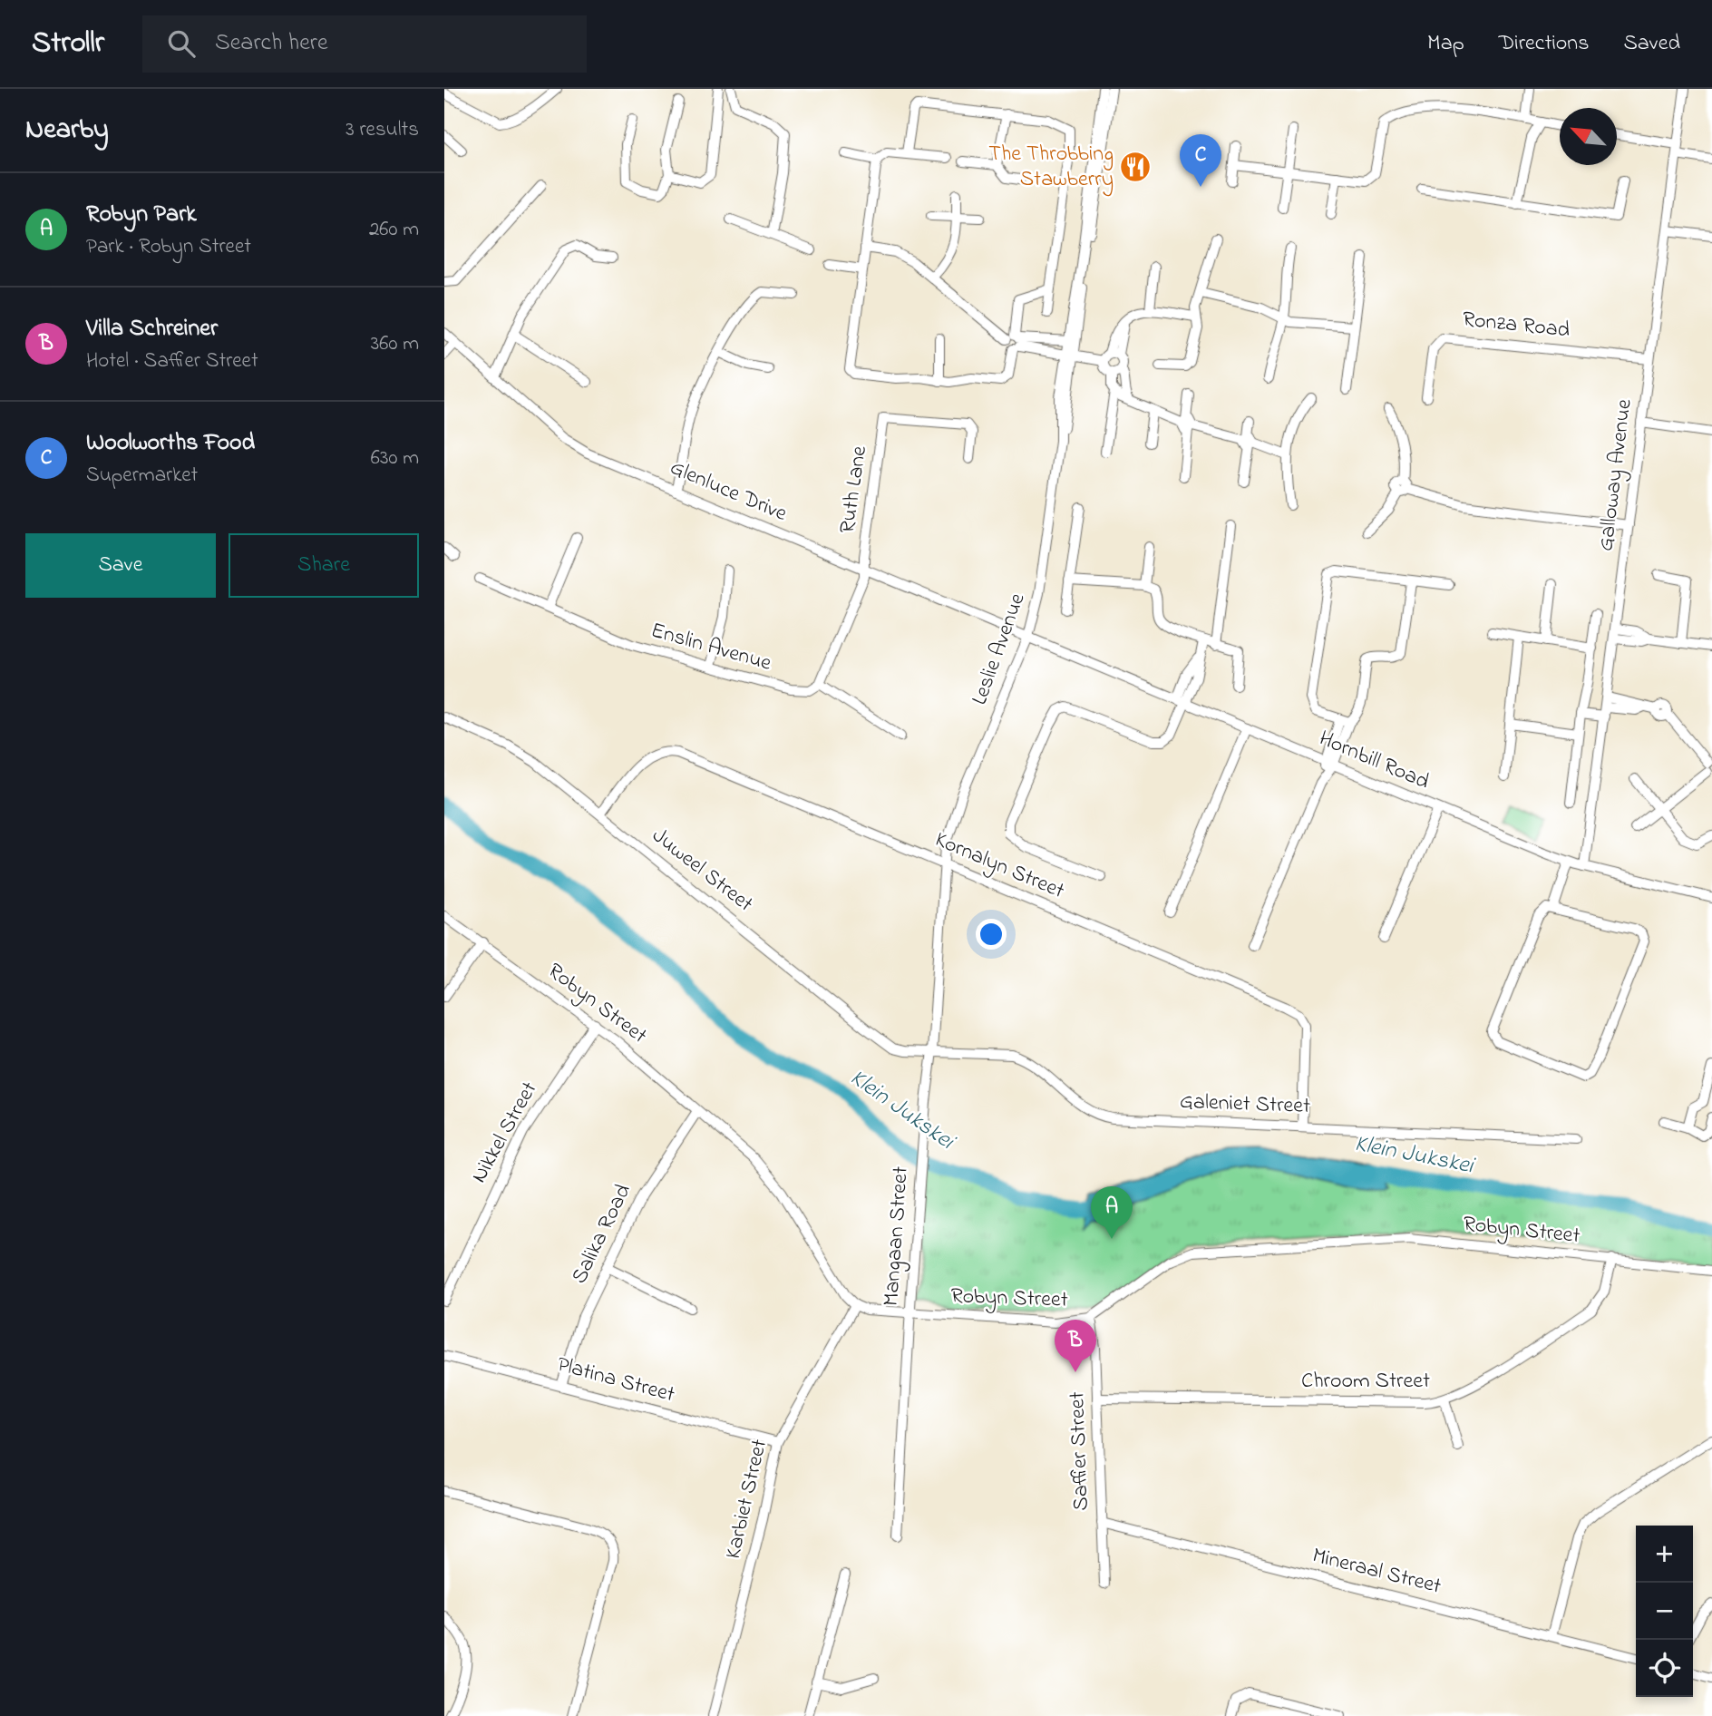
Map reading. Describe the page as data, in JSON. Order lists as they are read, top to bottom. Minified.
{"streets":{"street":["Ronza Road","Galloway Avenue","Ruth Lane","Glenluce Drive","Enslin Avenue","Leslie Avenue","Hornbill Road","Kornalyn Street","Juweel Street","Robyn Street","Galeniet Street","Nikkel Street","Salika Road","Mangaan Street","Platina Street","Chroom Street","Saffier Street","Karbiet Street","Mineraal Street"]},"crossings":[["Ronza Road","Galloway Avenue"],["Galloway Avenue","Hornbill Road"],["Ruth Lane","Glenluce Drive"],["Glenluce Drive","Leslie Avenue"],["Glenluce Drive","Hornbill Road"],["Leslie Avenue","Hornbill Road"],["Leslie Avenue","Kornalyn Street"],["Leslie Avenue","Mangaan Street"],["Kornalyn Street","Juweel Street"],["Kornalyn Street","Galeniet Street"],["Kornalyn Street","Mangaan Street"],["Juweel Street","Galeniet Street"],["Juweel Street","Mangaan Street"],["Robyn Street","Nikkel Street"],["Robyn Street","Salika Road"],["Robyn Street","Mangaan Street"],["Robyn Street","Chroom Street"],["Robyn Street","Saffier Street"],["Robyn Street","Karbiet Street"],["Galeniet Street","Mangaan Street"],["Salika Road","Platina Street"],["Platina Street","Karbiet Street"],["Chroom Street","Saffier Street"],["Saffier Street","Mineraal Street"]],"water":["Klein Jukskei"],"places":{"restaurant":["The Throbbing Stawberry"]},"north":"top left","page":{"header":"Strollr","search":"Search here","nav":["Map","Directions","Saved"],"heading":["Nearby","3 results"],"pins":["C","A","B"],"list":[{"mark":"A","name":"Robyn Park","note":"Park · Robyn Street","value":"260 m"},{"mark":"B","name":"Villa Schreiner","note":"Hotel · Saffier Street","value":"360 m"},{"mark":"C","name":"Woolworths Food","note":"Supermarket","value":"630 m"}],"buttons":["Save","Share"],"map_buttons":["+","−"]}}
